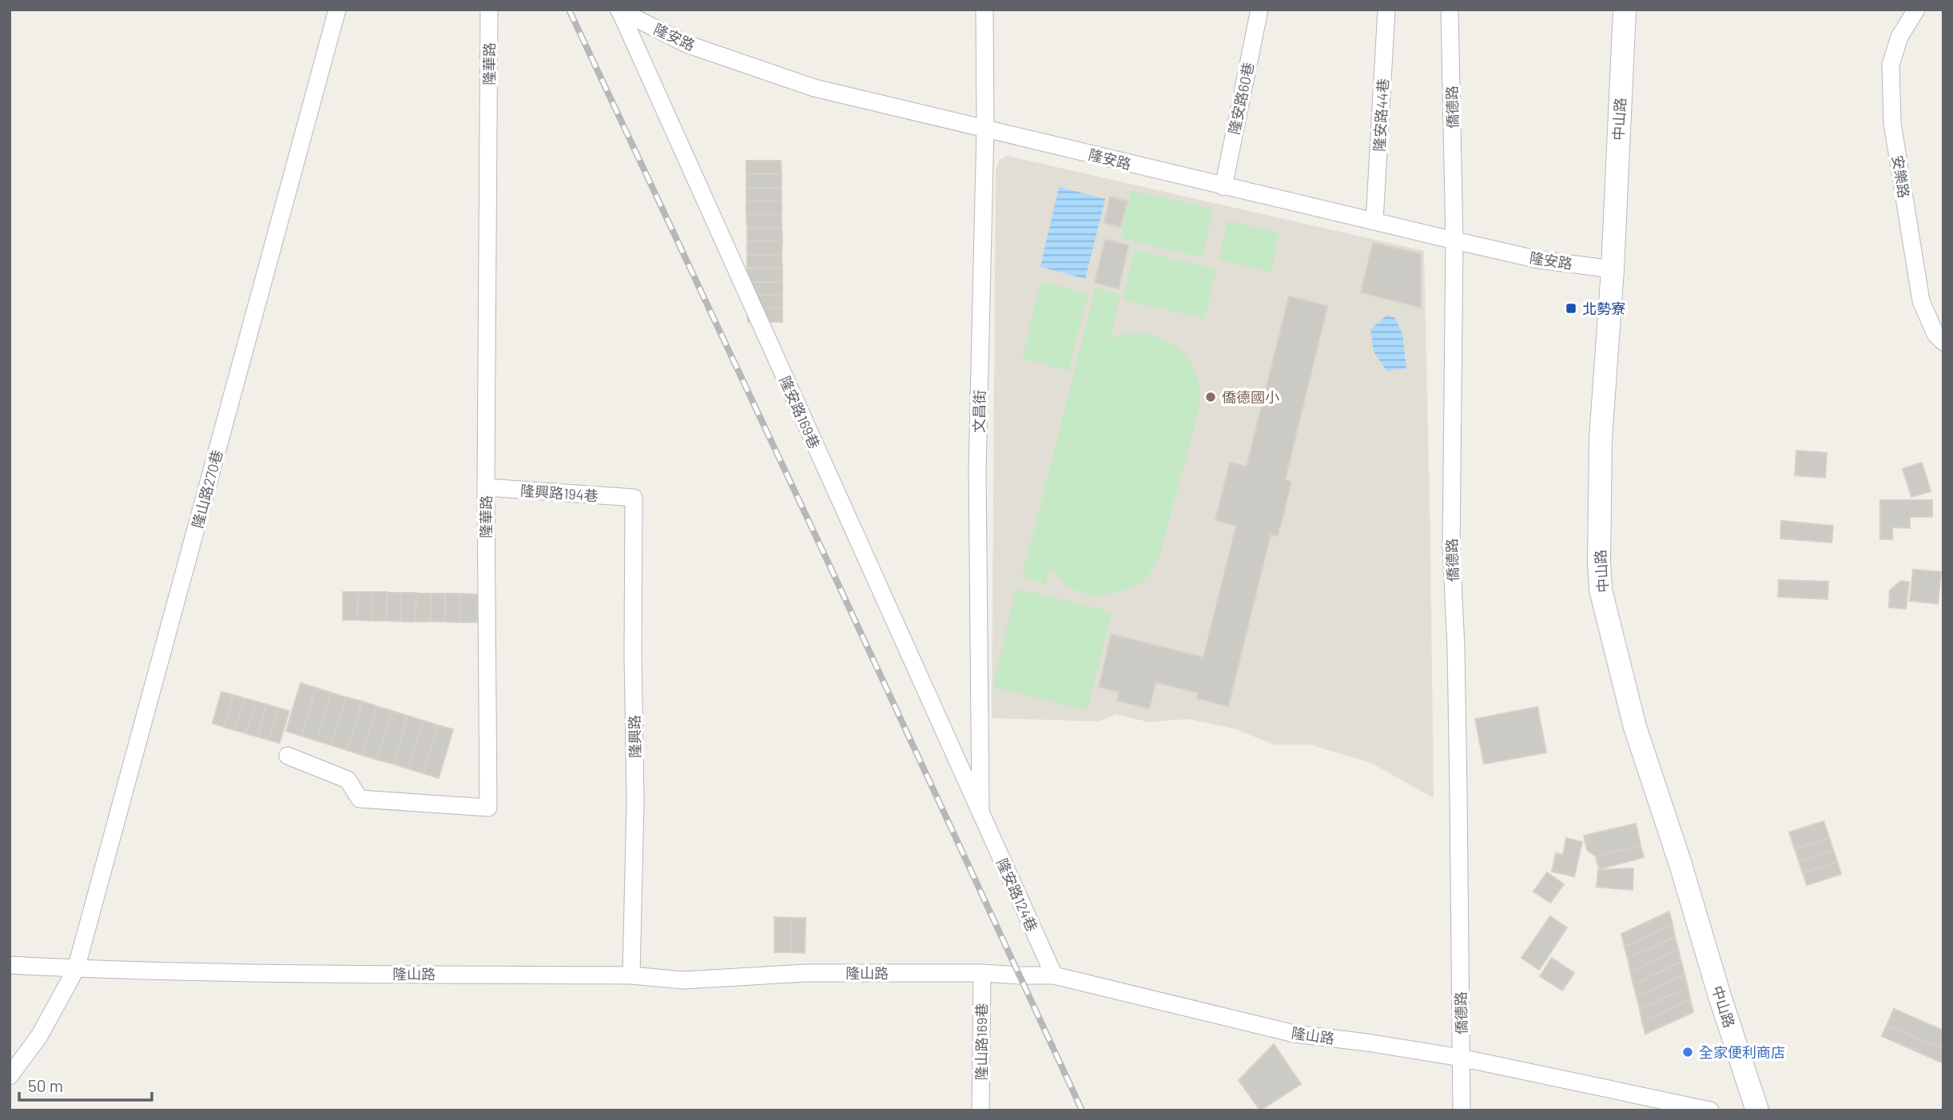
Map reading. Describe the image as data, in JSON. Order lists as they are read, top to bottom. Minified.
{"streets":{"street":["隆安路","隆華路","隆安路60巷","僑德路","隆安路44巷","中山路","安樂路","文昌街","隆安路169巷","隆山路270巷","隆興路194巷","隆興路","隆安路124巷","隆山路","隆山路169巷"]},"crossings":[["隆安路","隆安路60巷"],["隆安路","僑德路"],["隆安路","隆安路44巷"],["隆安路","中山路"],["隆安路","文昌街"],["隆安路","隆安路169巷"],["隆華路","隆興路194巷"],["僑德路","隆山路"],["文昌街","隆安路169巷"],["文昌街","隆安路124巷"],["隆安路169巷","隆安路124巷"],["隆山路270巷","隆山路"],["隆興路194巷","隆興路"],["隆興路","隆山路"],["隆安路124巷","隆山路"],["隆山路","隆山路169巷"]],"places":{"transit":["北勢寮"],"other":["僑德國小","全家便利商店"]},"scale_bar":"50 m"}
